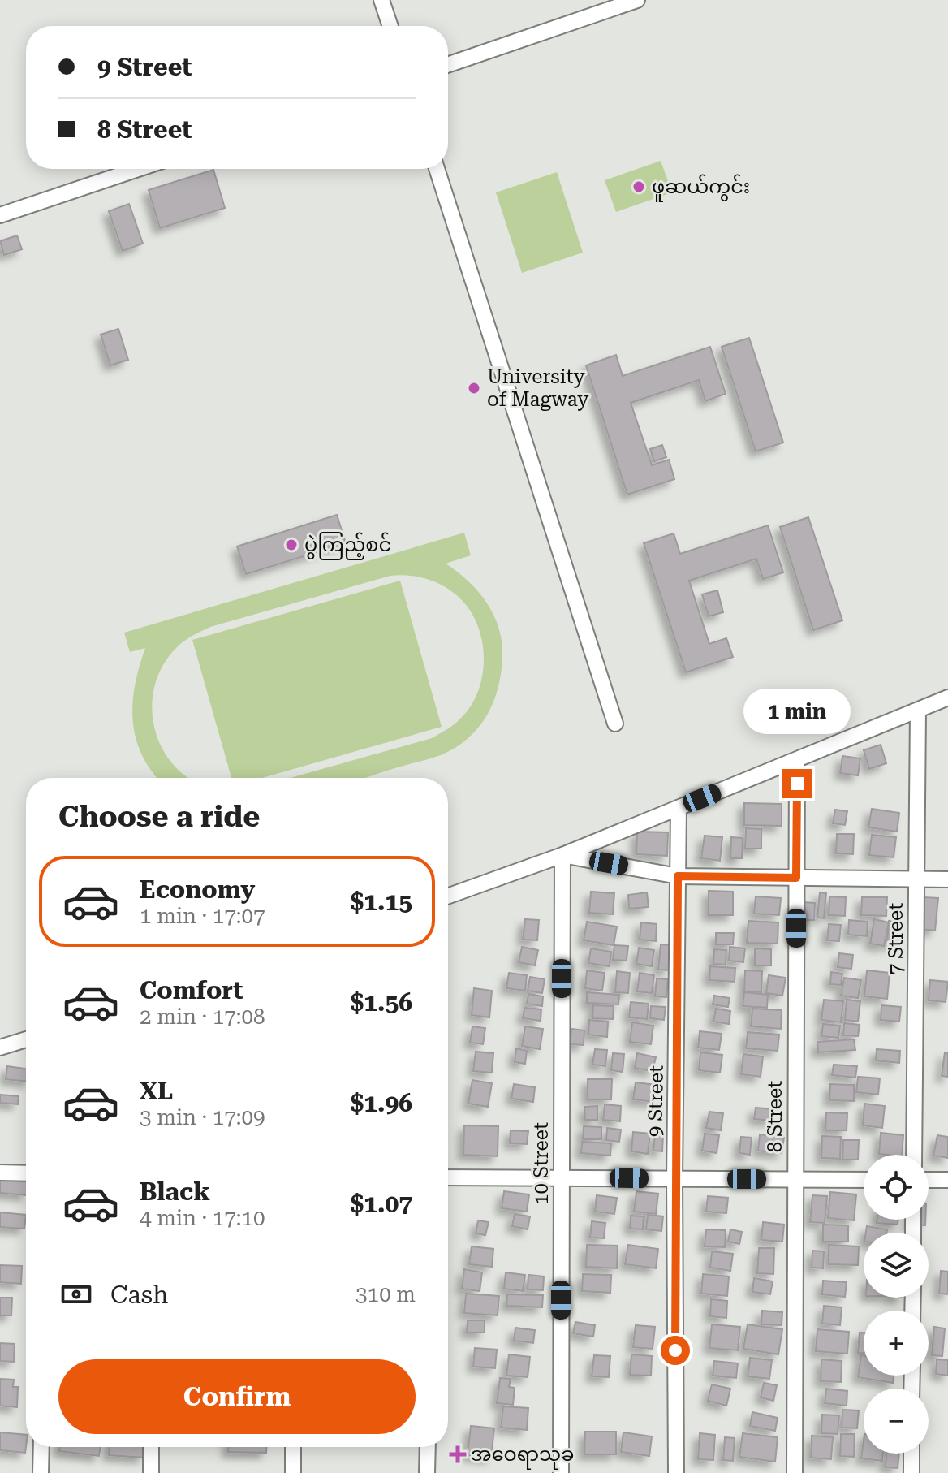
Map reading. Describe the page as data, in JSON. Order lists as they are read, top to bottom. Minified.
{"streets":{"street":["7 Street","9 Street","8 Street","10 Street"]},"places":{"other":["ဖူဆယ်ကွင်း","University of Magway","ပွဲကြည့်စင်"],"health":["အဝေရာသုခ"]},"page":{"banner":["9 Street","8 Street"],"bubble":"1 min","heading":"Choose a ride","list":[{"name":"Economy","note":"1 min · 17:07","value":"$1.15"},{"name":"Comfort","note":"2 min · 17:08","value":"$1.56"},{"name":"XL","note":"3 min · 17:09","value":"$1.96"},{"name":"Black","note":"4 min · 17:10","value":"$1.07"}],"map_buttons":["+","−"],"pay":["Cash","310 m"],"buttons":"Confirm"}}
